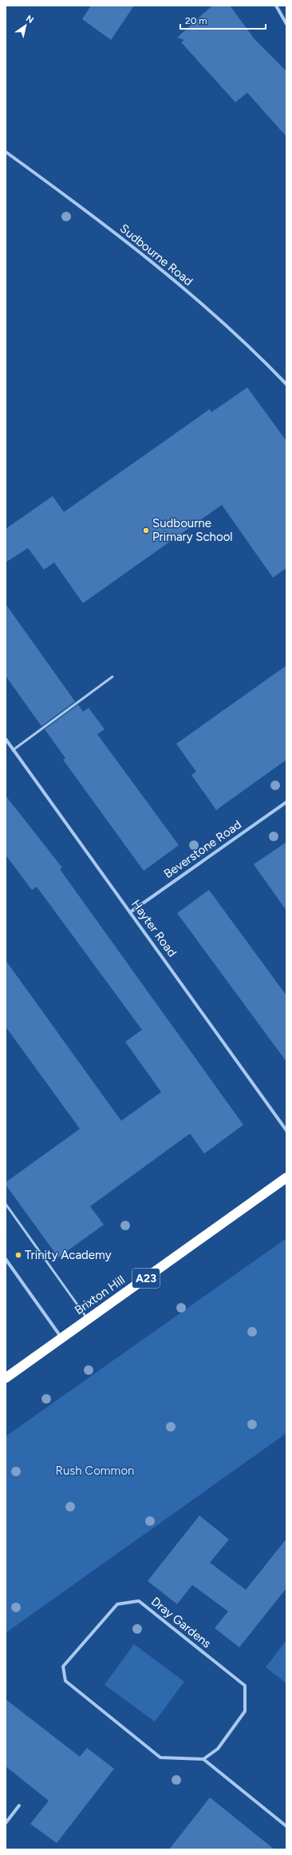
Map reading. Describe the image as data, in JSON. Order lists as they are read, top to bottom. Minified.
{"streets":{"highway":["A23","Brixton Hill"],"street":["Sudbourne Road","Beverstone Road","Hayter Road","Dray Gardens"]},"crossings":[["Beverstone Road","Hayter Road"]],"parks":["Rush Common"],"places":["Sudbourne Primary School","Trinity Academy"],"scale_bar":"20 m","north":"top right"}
